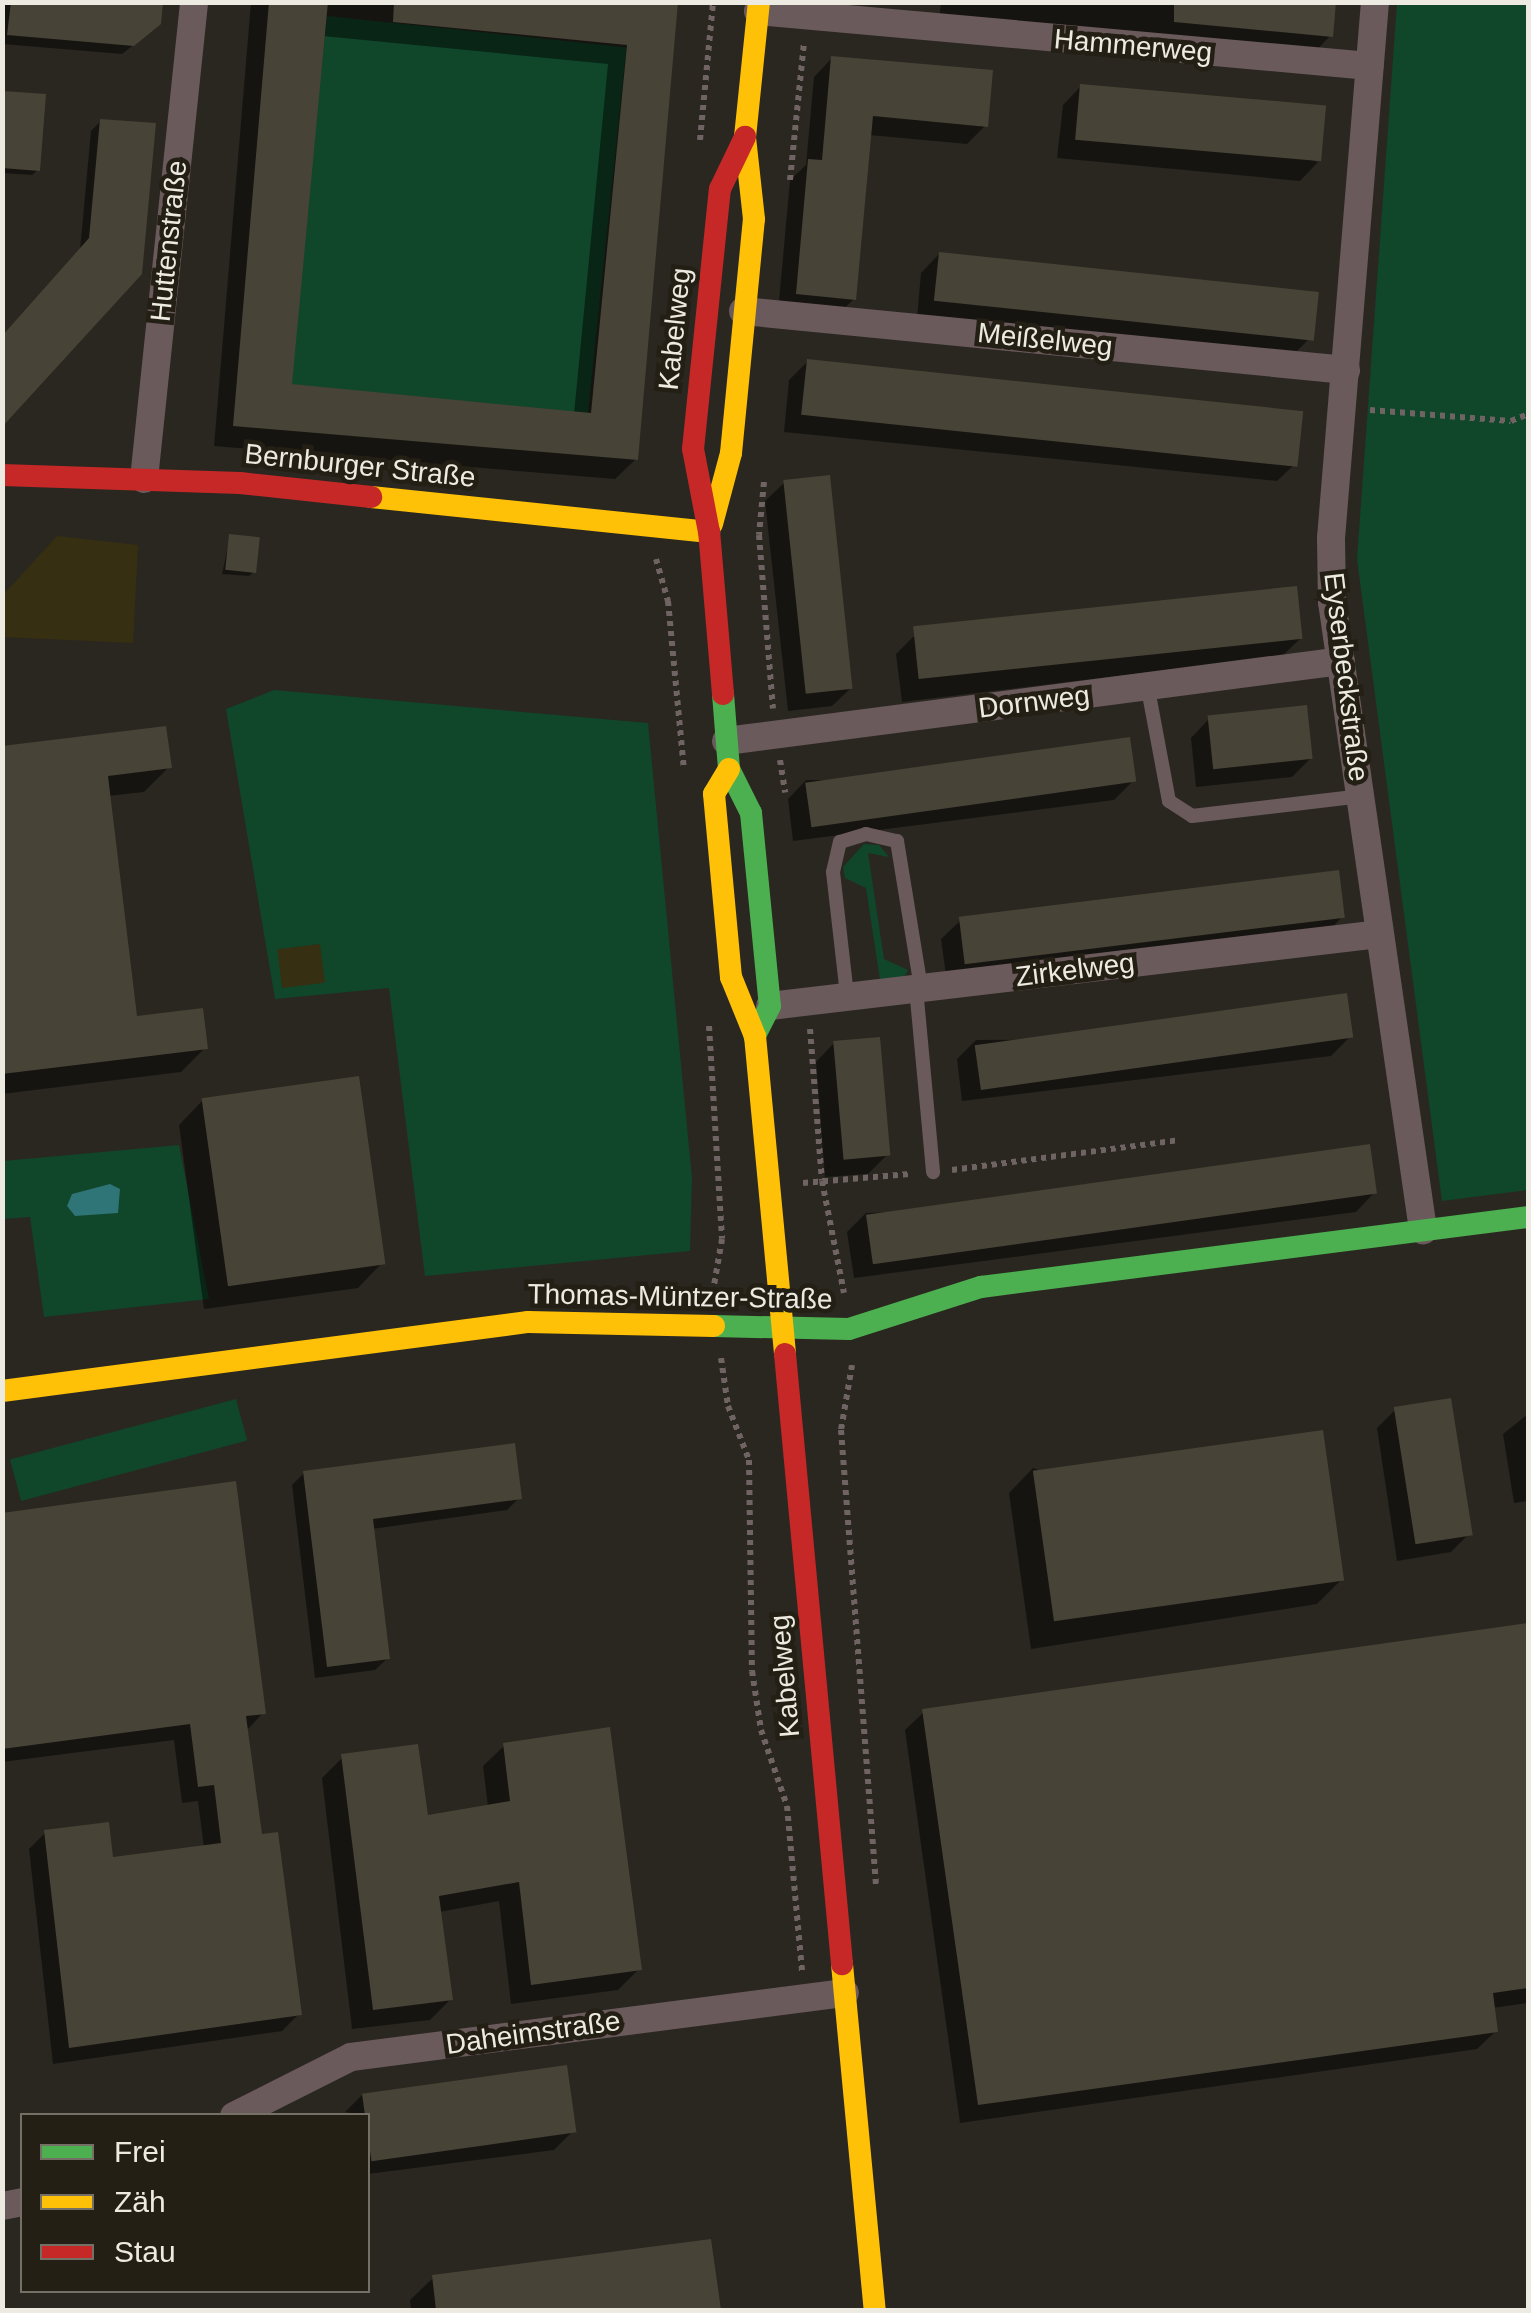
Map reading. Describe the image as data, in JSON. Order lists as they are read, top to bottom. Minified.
{"streets":{"street":["Hammerweg","Huttenstraße","Kabelweg","Meißelweg","Bernburger Straße","Eyserbeckstraße","Dornweg","Zirkelweg","Thomas-Müntzer-Straße","Daheimstraße"]},"crossings":[["Hammerweg","Kabelweg"],["Hammerweg","Eyserbeckstraße"],["Huttenstraße","Bernburger Straße"],["Kabelweg","Meißelweg"],["Kabelweg","Bernburger Straße"],["Kabelweg","Dornweg"],["Kabelweg","Zirkelweg"],["Kabelweg","Thomas-Müntzer-Straße"],["Kabelweg","Daheimstraße"],["Meißelweg","Eyserbeckstraße"],["Eyserbeckstraße","Dornweg"],["Eyserbeckstraße","Zirkelweg"],["Eyserbeckstraße","Thomas-Müntzer-Straße"]],"legend":["Frei","Zäh","Stau"]}
